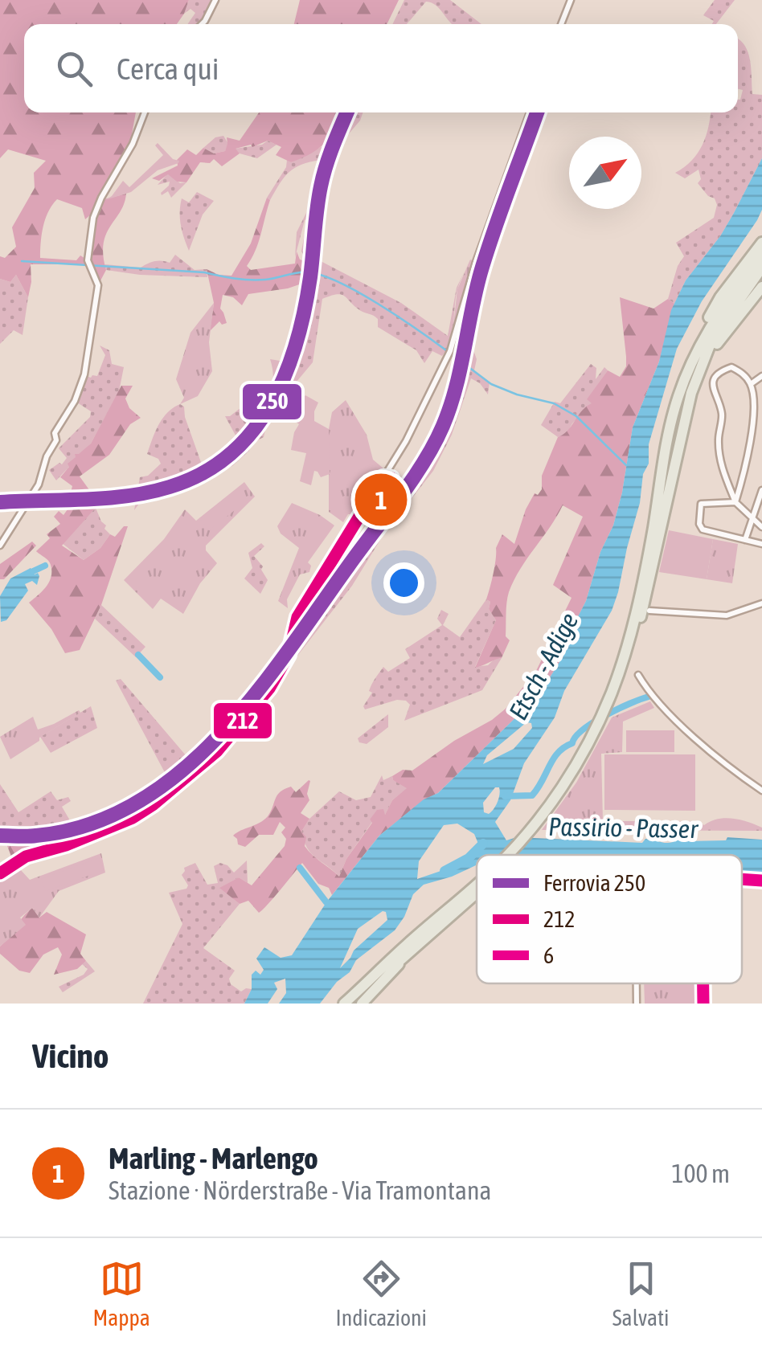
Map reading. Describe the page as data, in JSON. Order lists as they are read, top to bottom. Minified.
{"water":["Etsch - Adige","Passirio - Passer"],"lines":["rail line 250","transit line 212","transit line 6"],"legend":["Ferrovia 250","212","6"],"north":"top right","page":{"search":"Cerca qui","pins":"1","heading":"Vicino","list":[{"mark":"1","name":"Marling - Marlengo","note":"Stazione · Nörderstraße - Via Tramontana","value":"100 m"}],"nav":["Mappa","Indicazioni","Salvati"]}}
